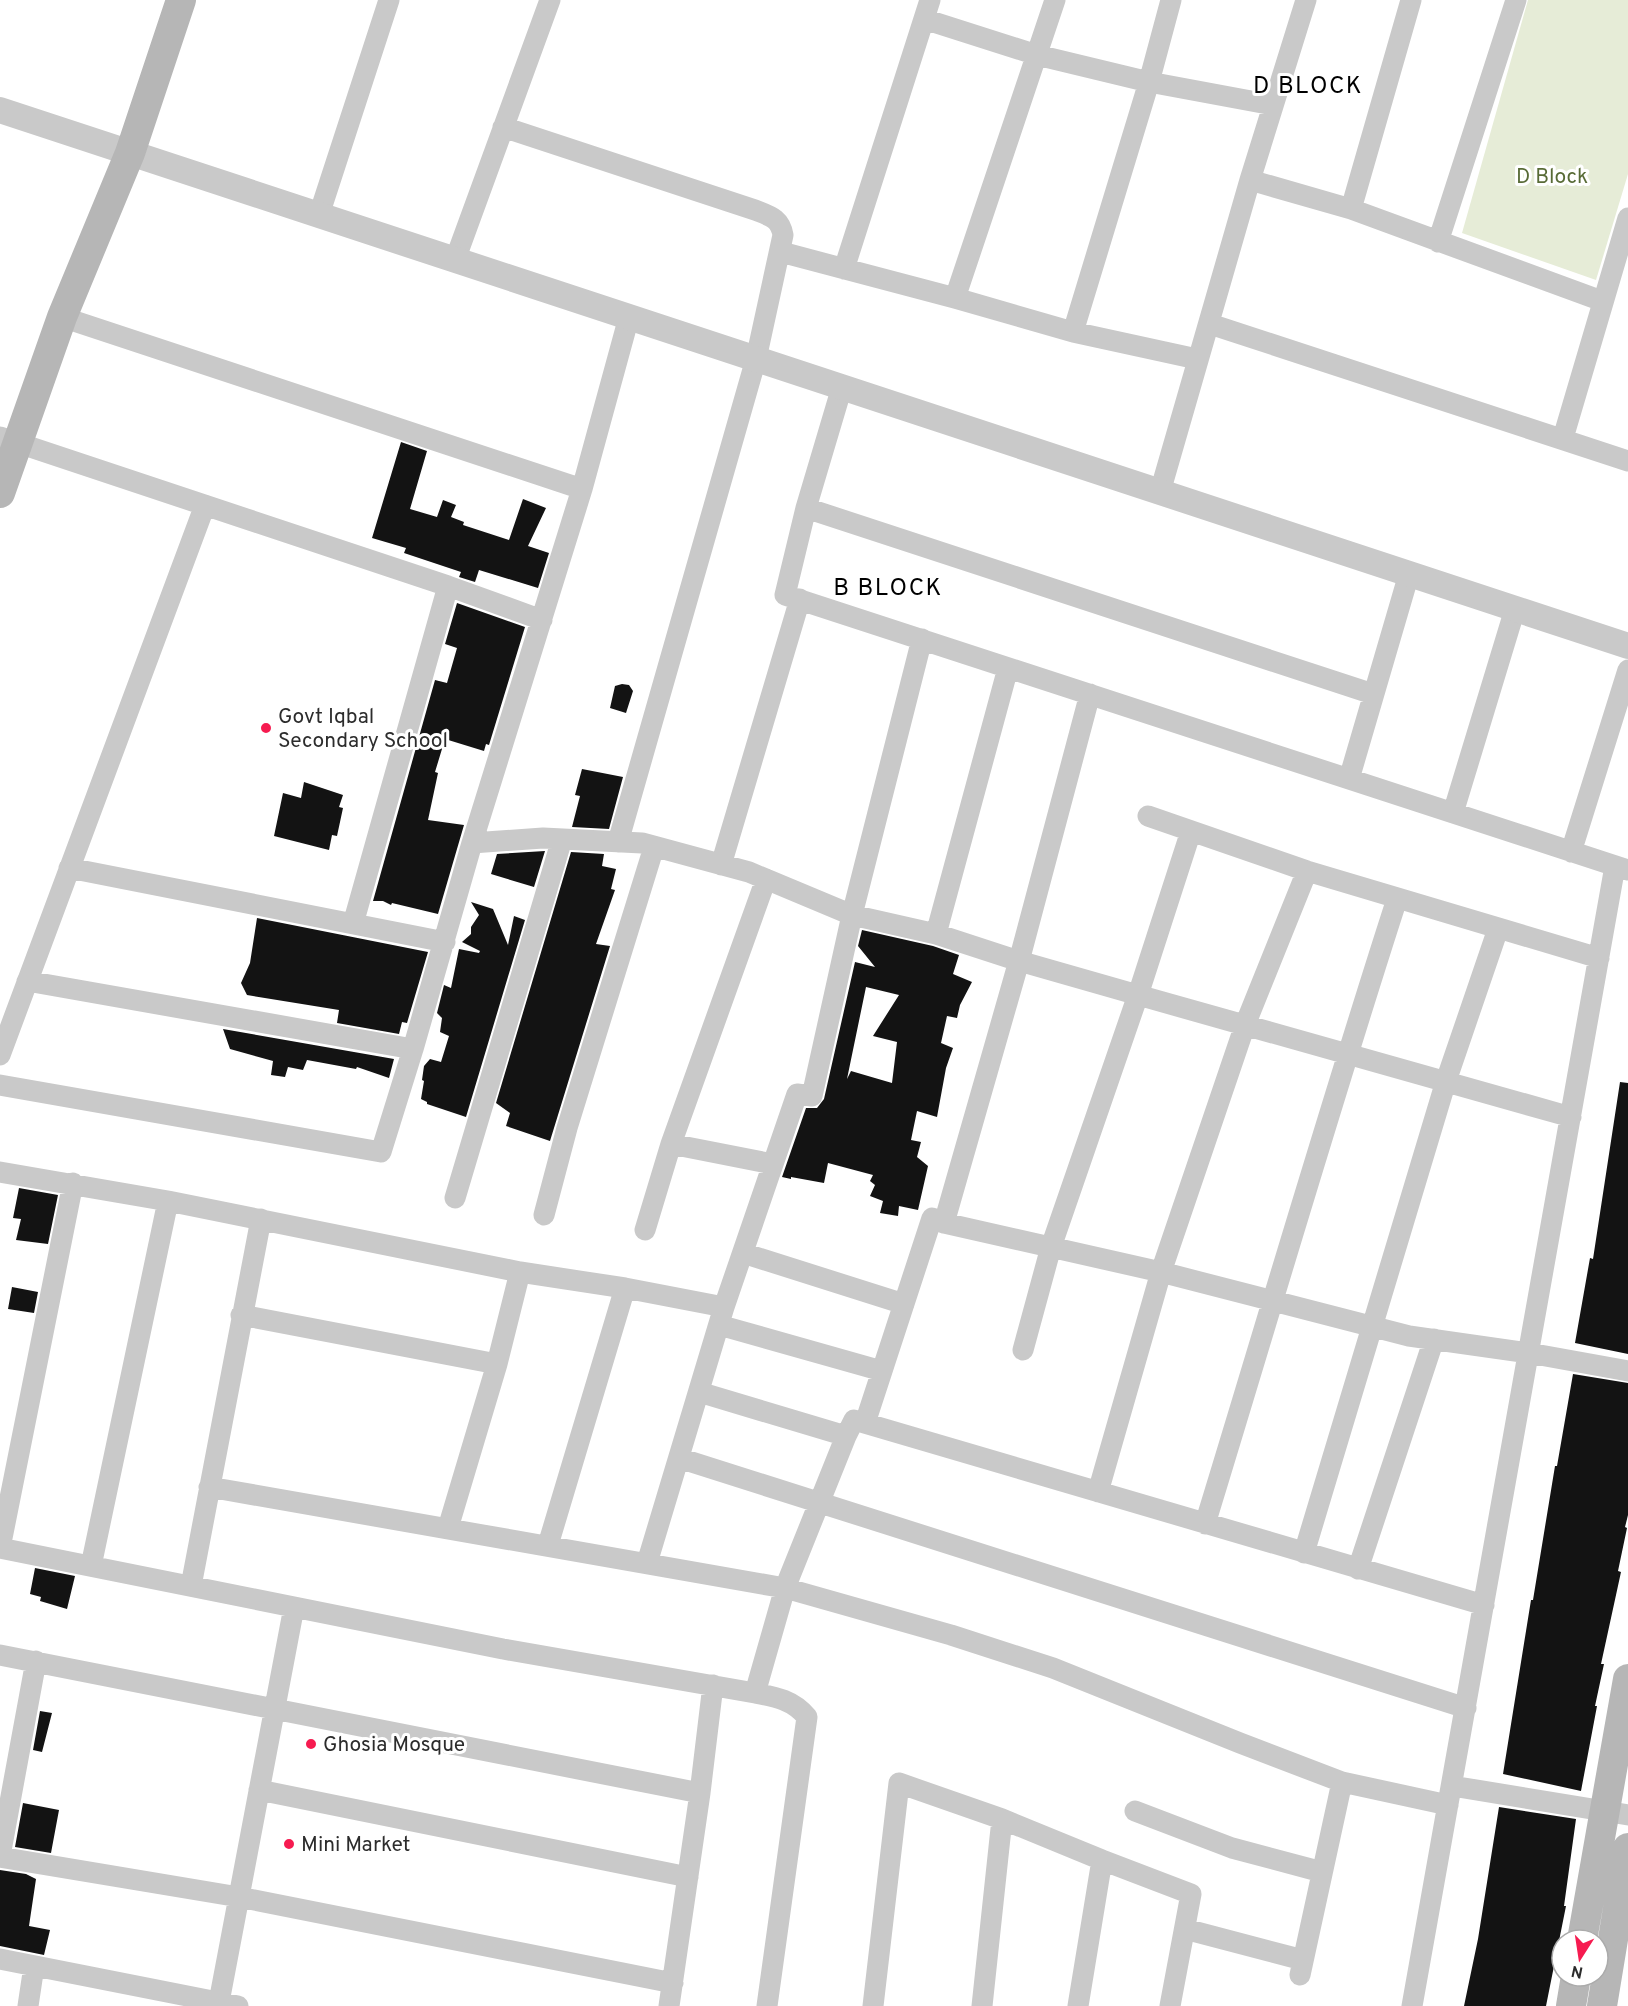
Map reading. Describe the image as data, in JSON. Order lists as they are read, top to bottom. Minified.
{"districts":["D BLOCK","B BLOCK"],"parks":["D Block"],"places":["Govt Iqbal Secondary School","Ghosia Mosque","Mini Market"],"north":"bottom"}
